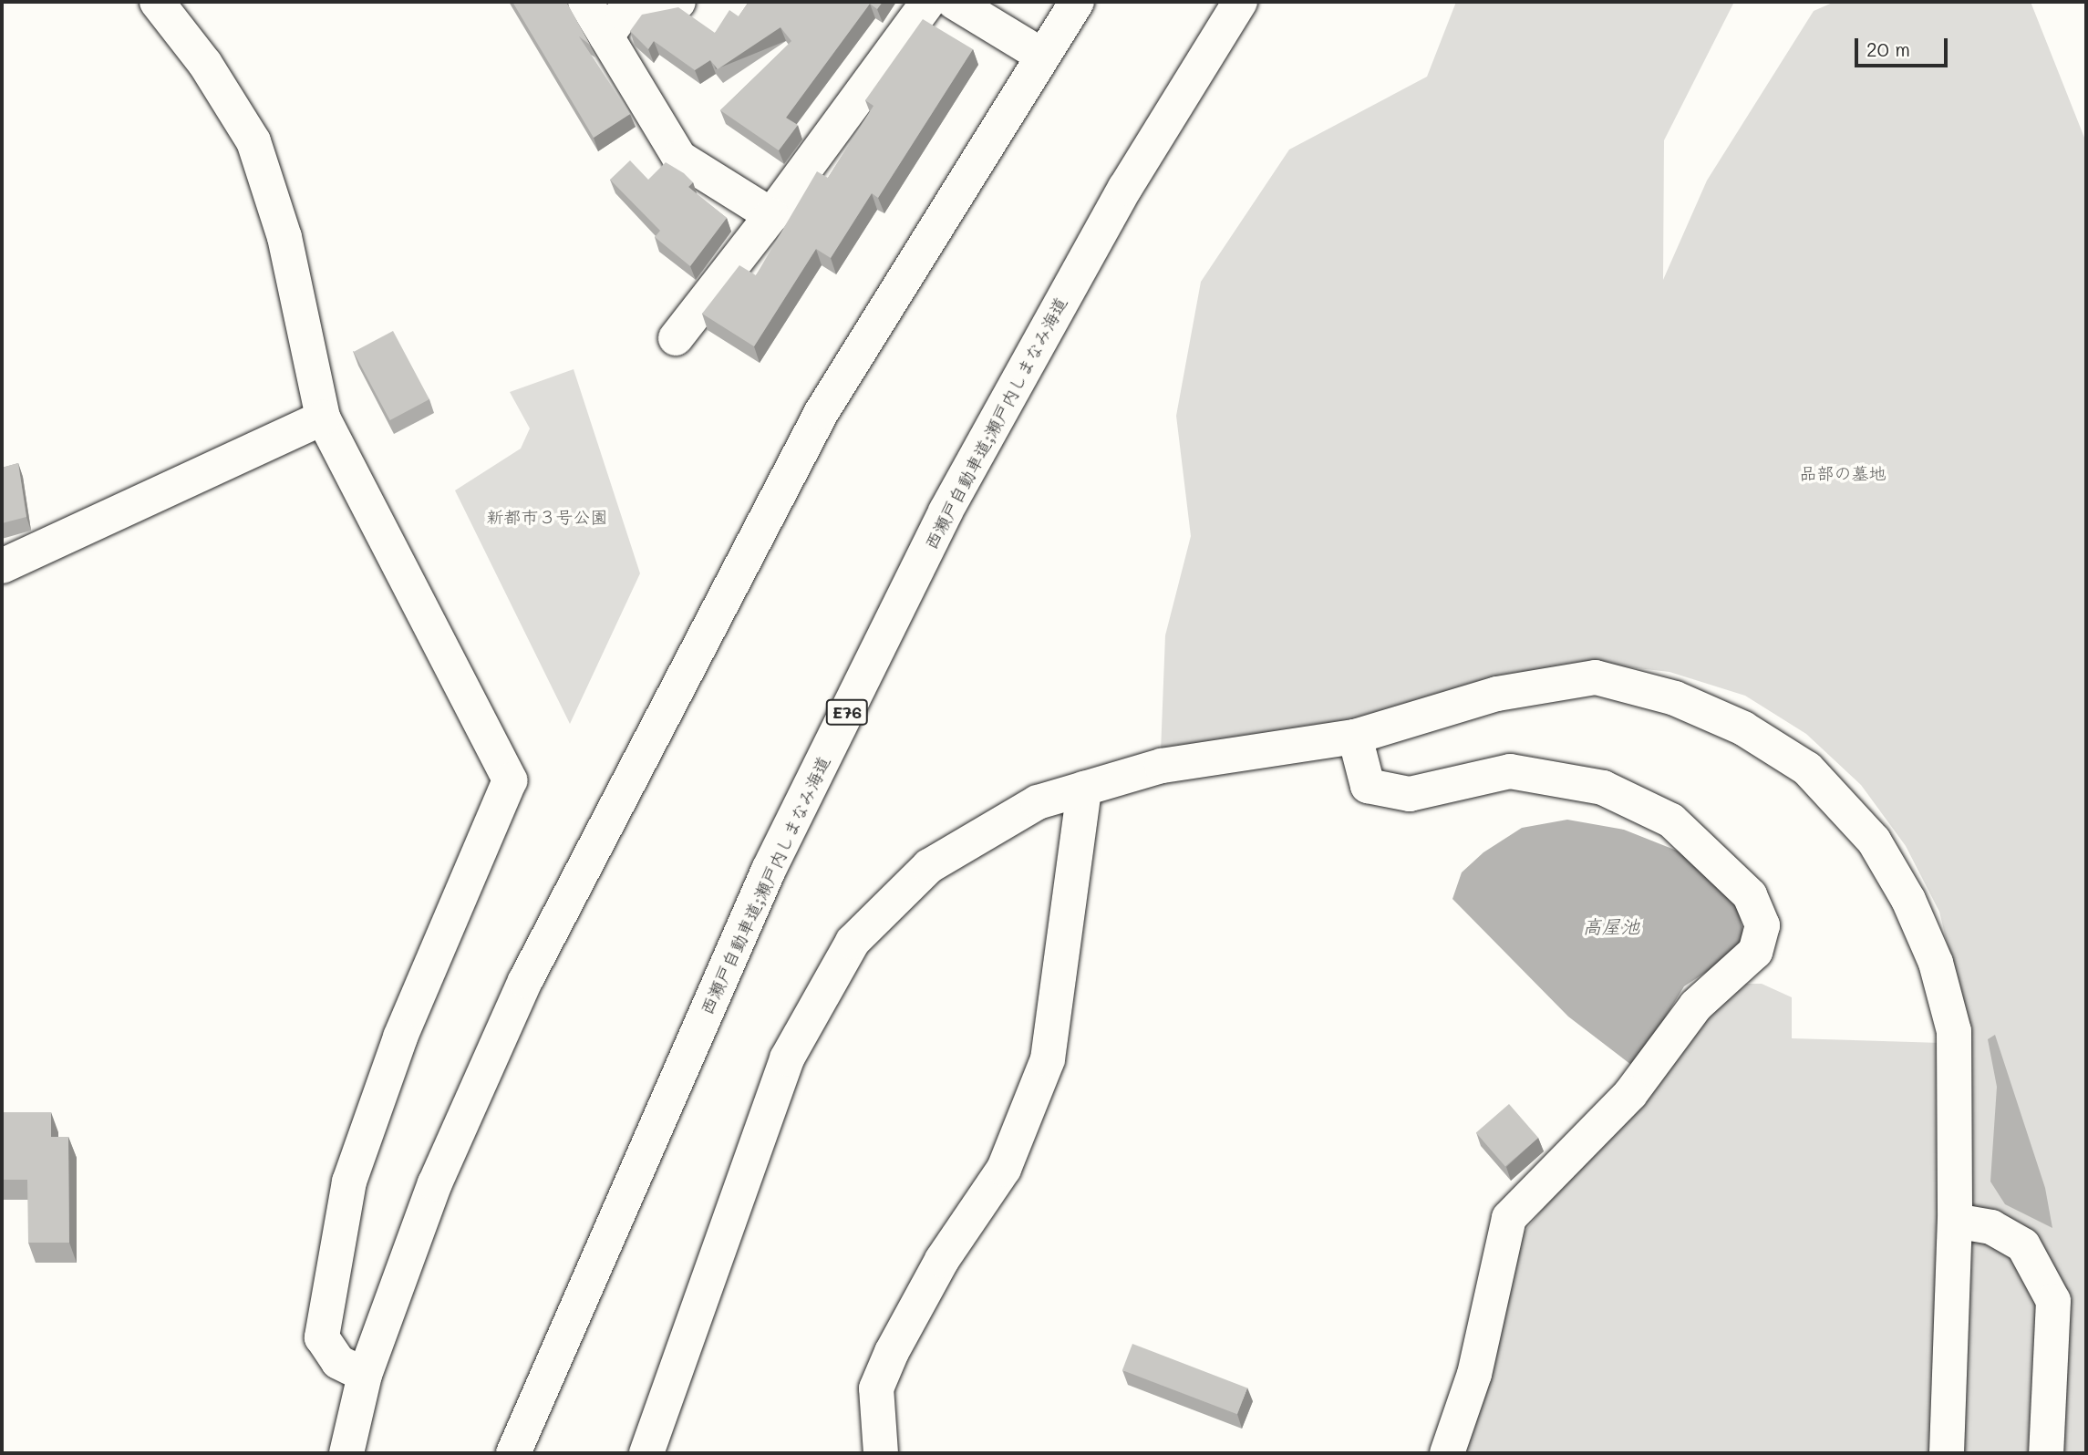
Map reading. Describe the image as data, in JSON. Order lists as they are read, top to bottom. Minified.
{"streets":{"main road":["西瀬戸自動車道;瀬戸内しまなみ海道","E76"]},"water":["高屋池"],"parks":["品部の墓地","新都市３号公園"],"scale_bar":"20 m"}
